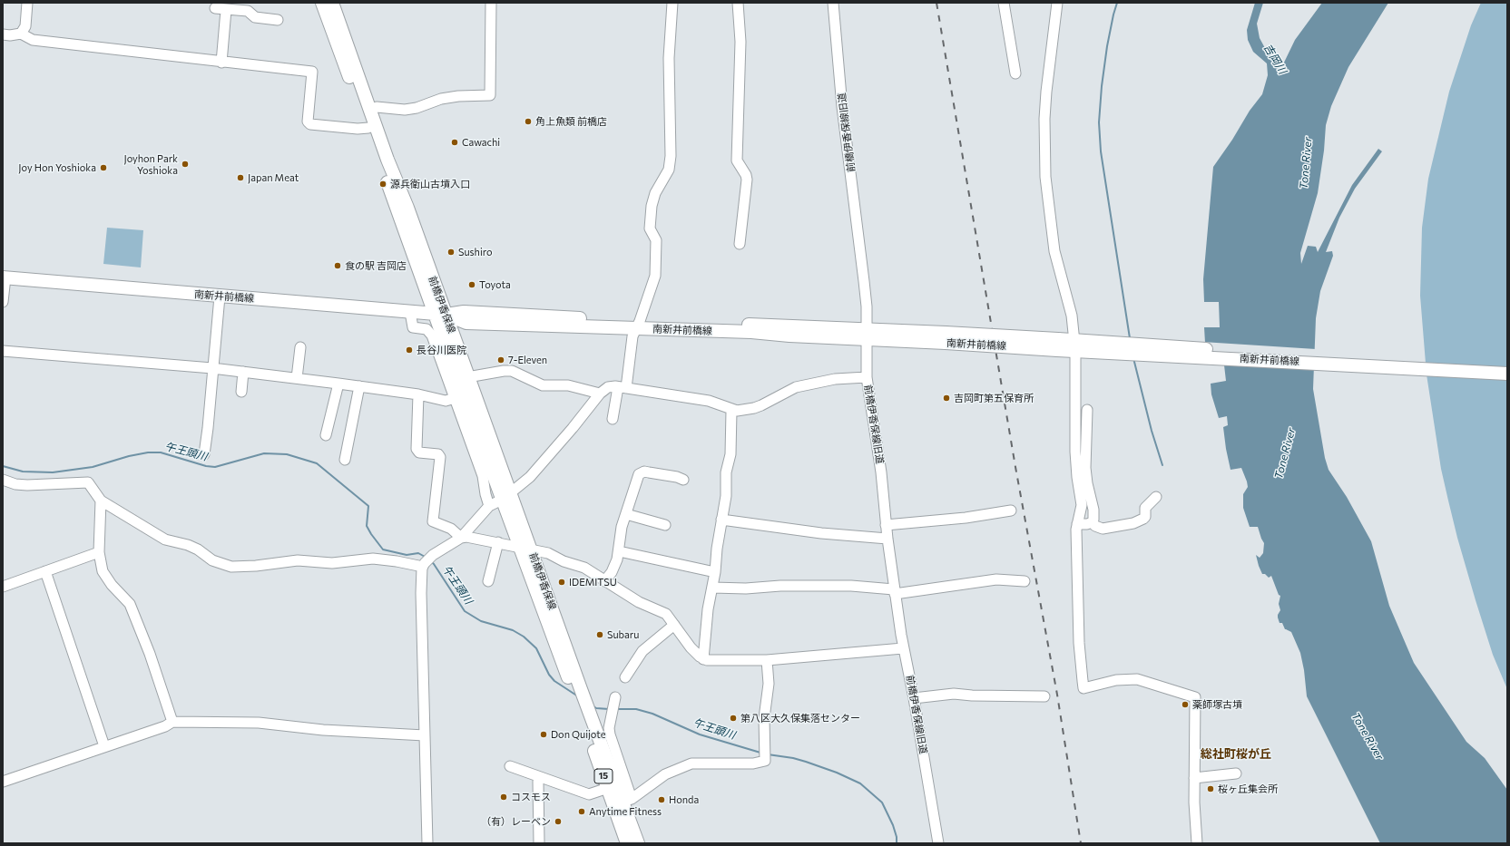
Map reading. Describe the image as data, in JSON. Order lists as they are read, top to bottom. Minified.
{"streets":{"main road":["南新井前橋線","前橋伊香保線","15"],"street":["前橋伊香保線旧道"]},"crossings":[["前橋伊香保線旧道","南新井前橋線"],["南新井前橋線","前橋伊香保線"],["前橋伊香保線","15"]],"districts":["総社町桜が丘"],"water":["吉岡川","Tone River","午王頭川"],"places":["角上魚類 前橋店","Cawachi","Joyhon Park Yoshioka","Joy Hon Yoshioka","Japan Meat","源兵衛山古墳入口","Sushiro","食の駅 吉岡店","Toyota","長谷川医院","7-Eleven","吉岡町第五保育所","IDEMITSU","Subaru","薬師塚古墳","第八区大久保集落センター","Don Quijote","桜ヶ丘集会所","コスモス","Honda","Anytime Fitness","（有）レーベン"]}
